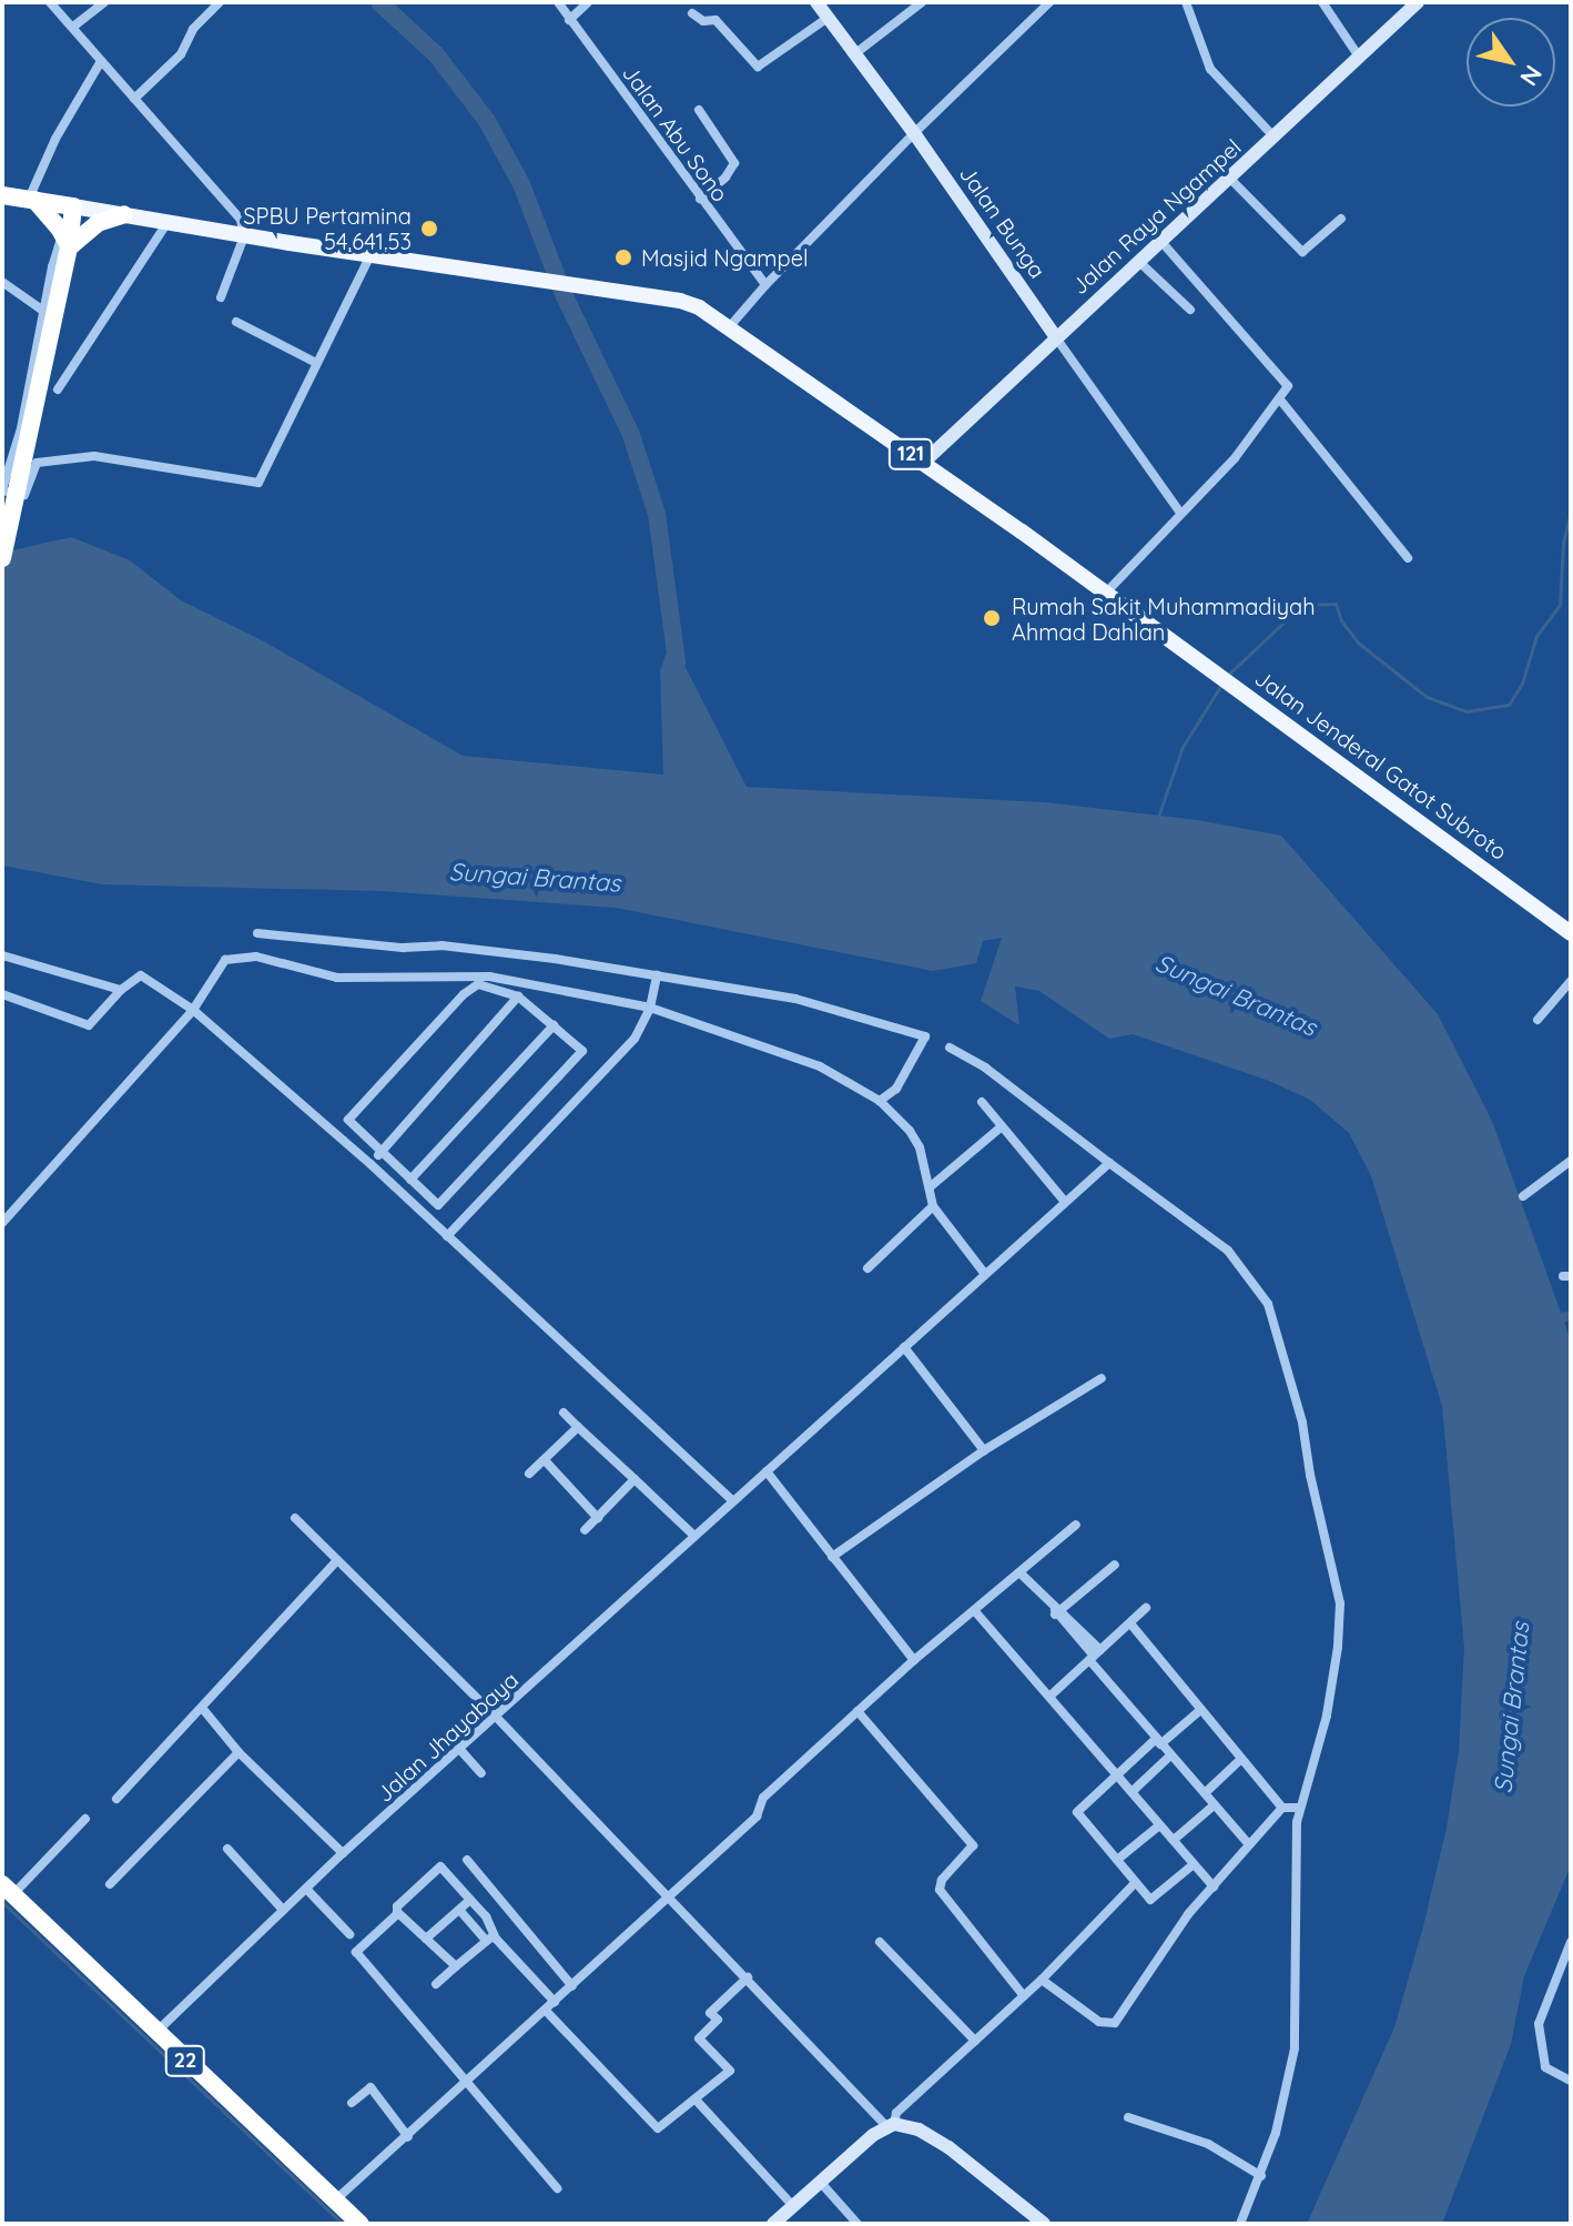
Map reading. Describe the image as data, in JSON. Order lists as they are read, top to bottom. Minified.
{"streets":{"highway":["22"],"main road":["121","Jalan Jenderal Gatot Subroto"],"street":["Jalan Abu Sono","Jalan Raya Ngampel","Jalan Bunga","Jalan Jhayabaya"]},"crossings":[["Jalan Raya Ngampel","Jalan Bunga"],["Jalan Raya Ngampel","Jalan Jenderal Gatot Subroto"],["121","Jalan Jenderal Gatot Subroto"],["Jalan Jhayabaya","22"]],"water":["Sungai Brantas"],"places":["SPBU Pertamina 54.641.53","Masjid Ngampel","Rumah Sakit Muhammadiyah Ahmad Dahlan"],"north":"bottom right"}
